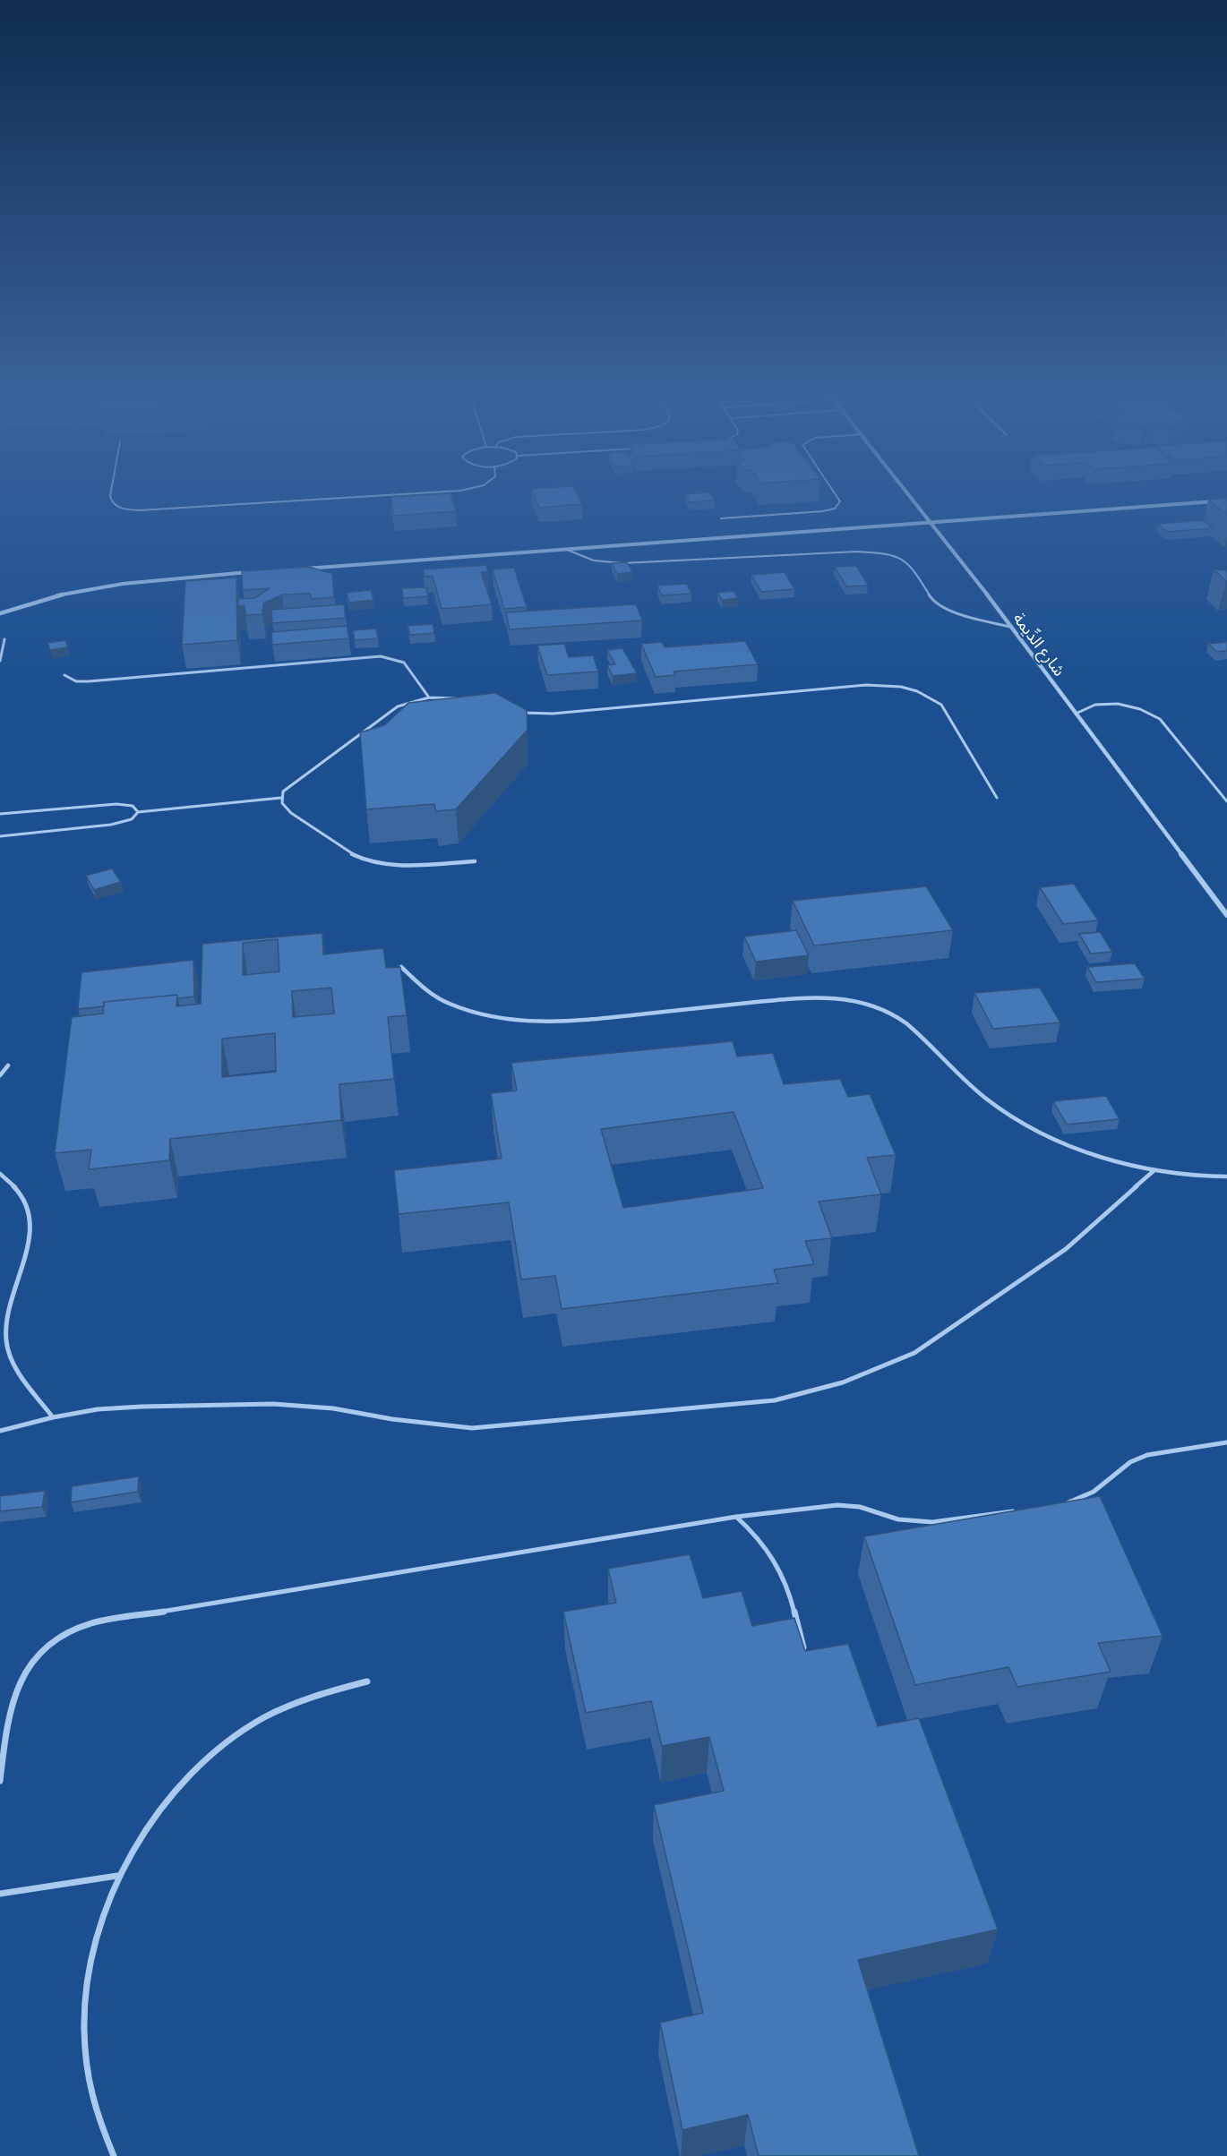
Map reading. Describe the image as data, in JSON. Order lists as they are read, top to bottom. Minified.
{"streets":{"street":["شارع الدِّيمة"]}}
